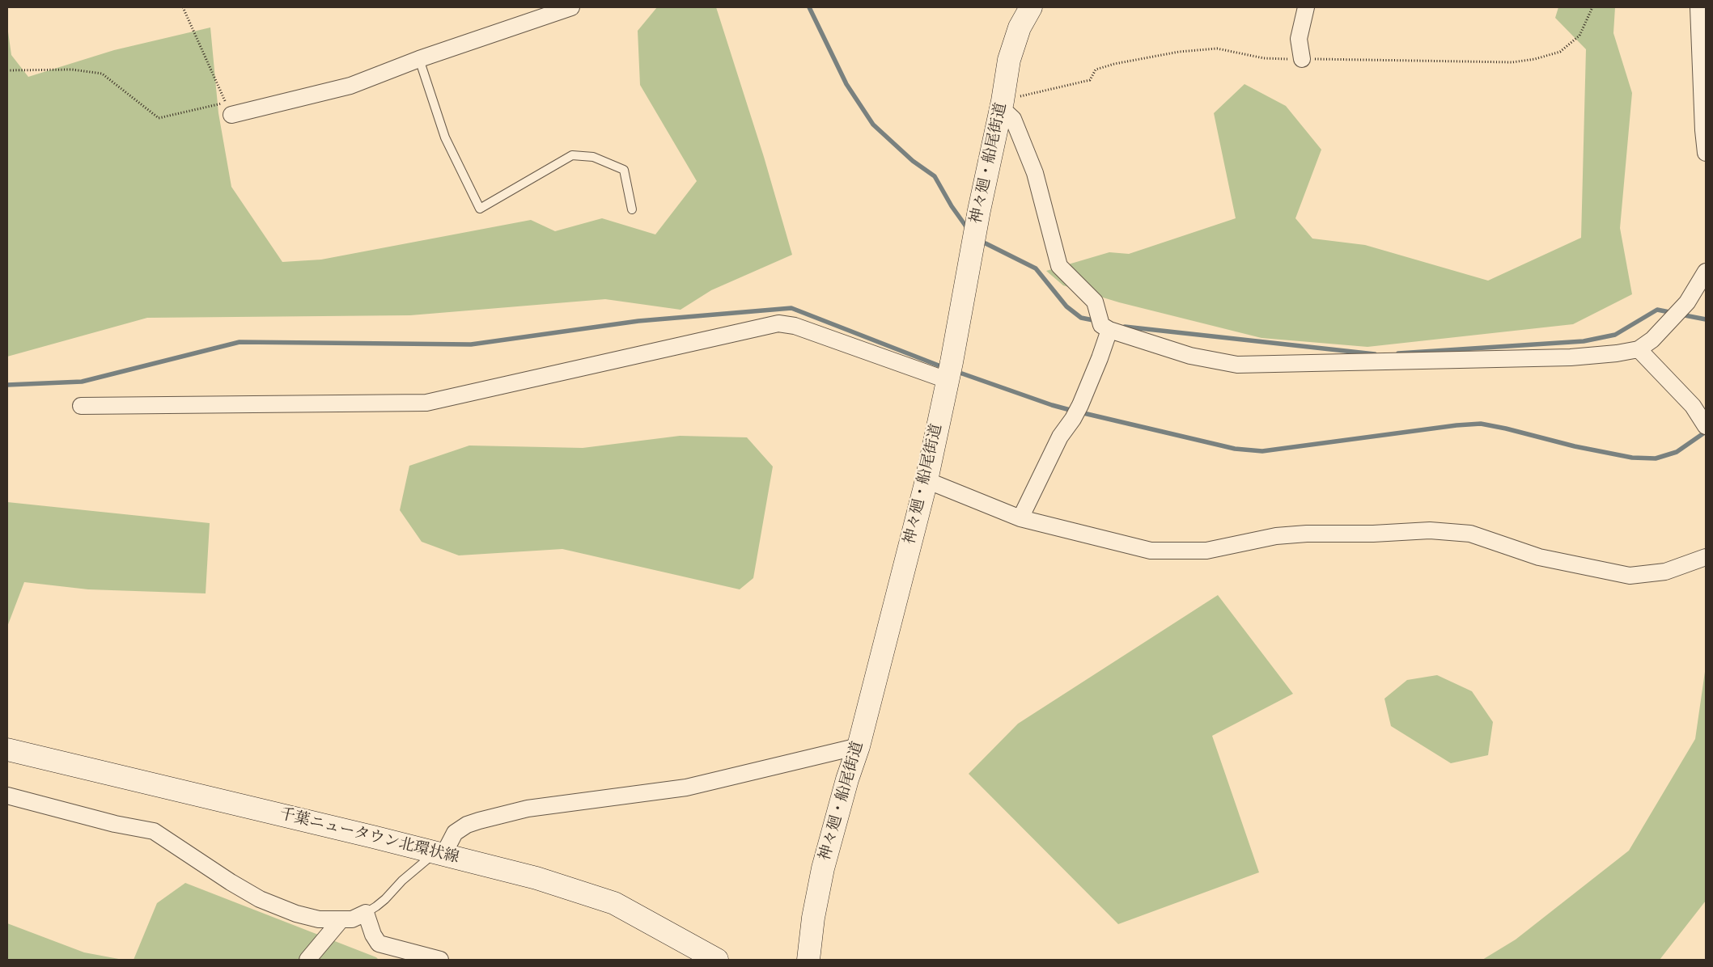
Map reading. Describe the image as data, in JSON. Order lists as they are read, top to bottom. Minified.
{"streets":{"street":["神々廻・船尾街道","千葉ニュータウン北環状線"]}}
